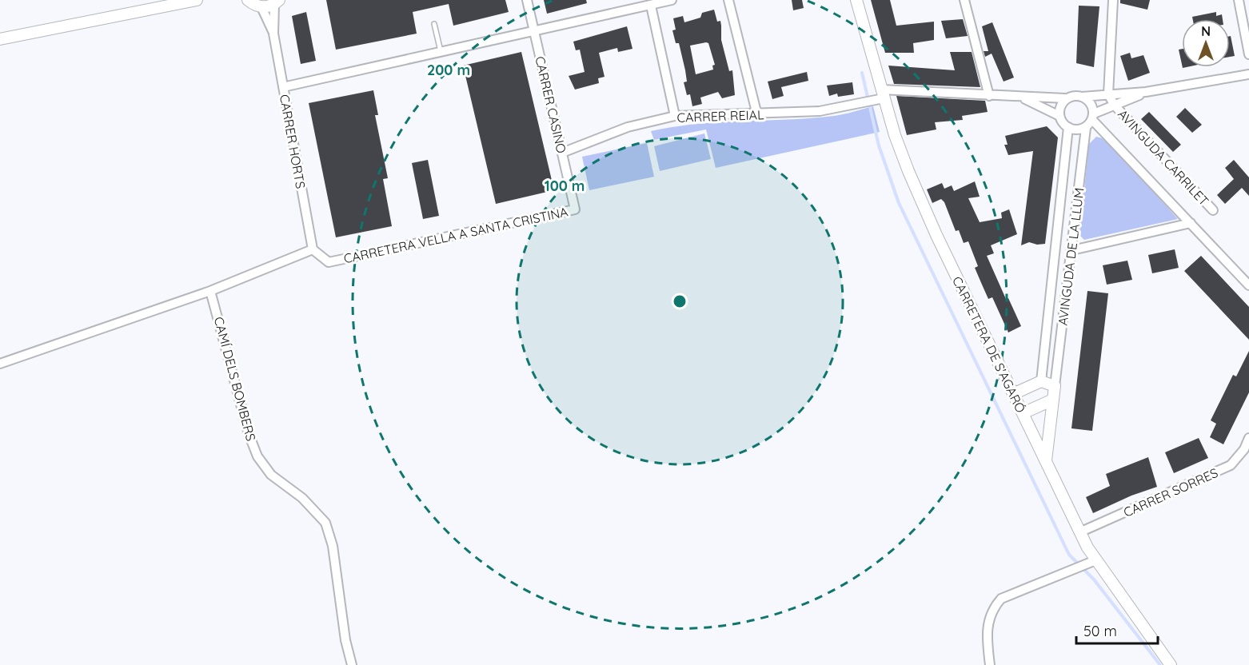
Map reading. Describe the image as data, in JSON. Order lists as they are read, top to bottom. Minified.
{"streets":{"street":["CARRER CASINO","CARRER REIAL","CARRER HORTS","AVINGUDA CARRILET","CARRETERA VELLA A SANTA CRISTINA","AVINGUDA DE LA LLUM","CARRETERA DE S'AGARÓ","CAMÍ DELS BOMBERS","CARRER SORRES"]},"crossings":[["CARRER CASINO","CARRER REIAL"],["CARRER CASINO","CARRETERA VELLA A SANTA CRISTINA"],["CARRER REIAL","AVINGUDA CARRILET"],["CARRER REIAL","AVINGUDA DE LA LLUM"],["CARRER REIAL","CARRETERA DE S'AGARÓ"],["CARRER HORTS","CARRETERA VELLA A SANTA CRISTINA"],["AVINGUDA CARRILET","AVINGUDA DE LA LLUM"],["CARRETERA DE S'AGARÓ","CARRER SORRES"]],"scale_bar":"50 m","north":"top","rings":["200 m","100 m"]}
